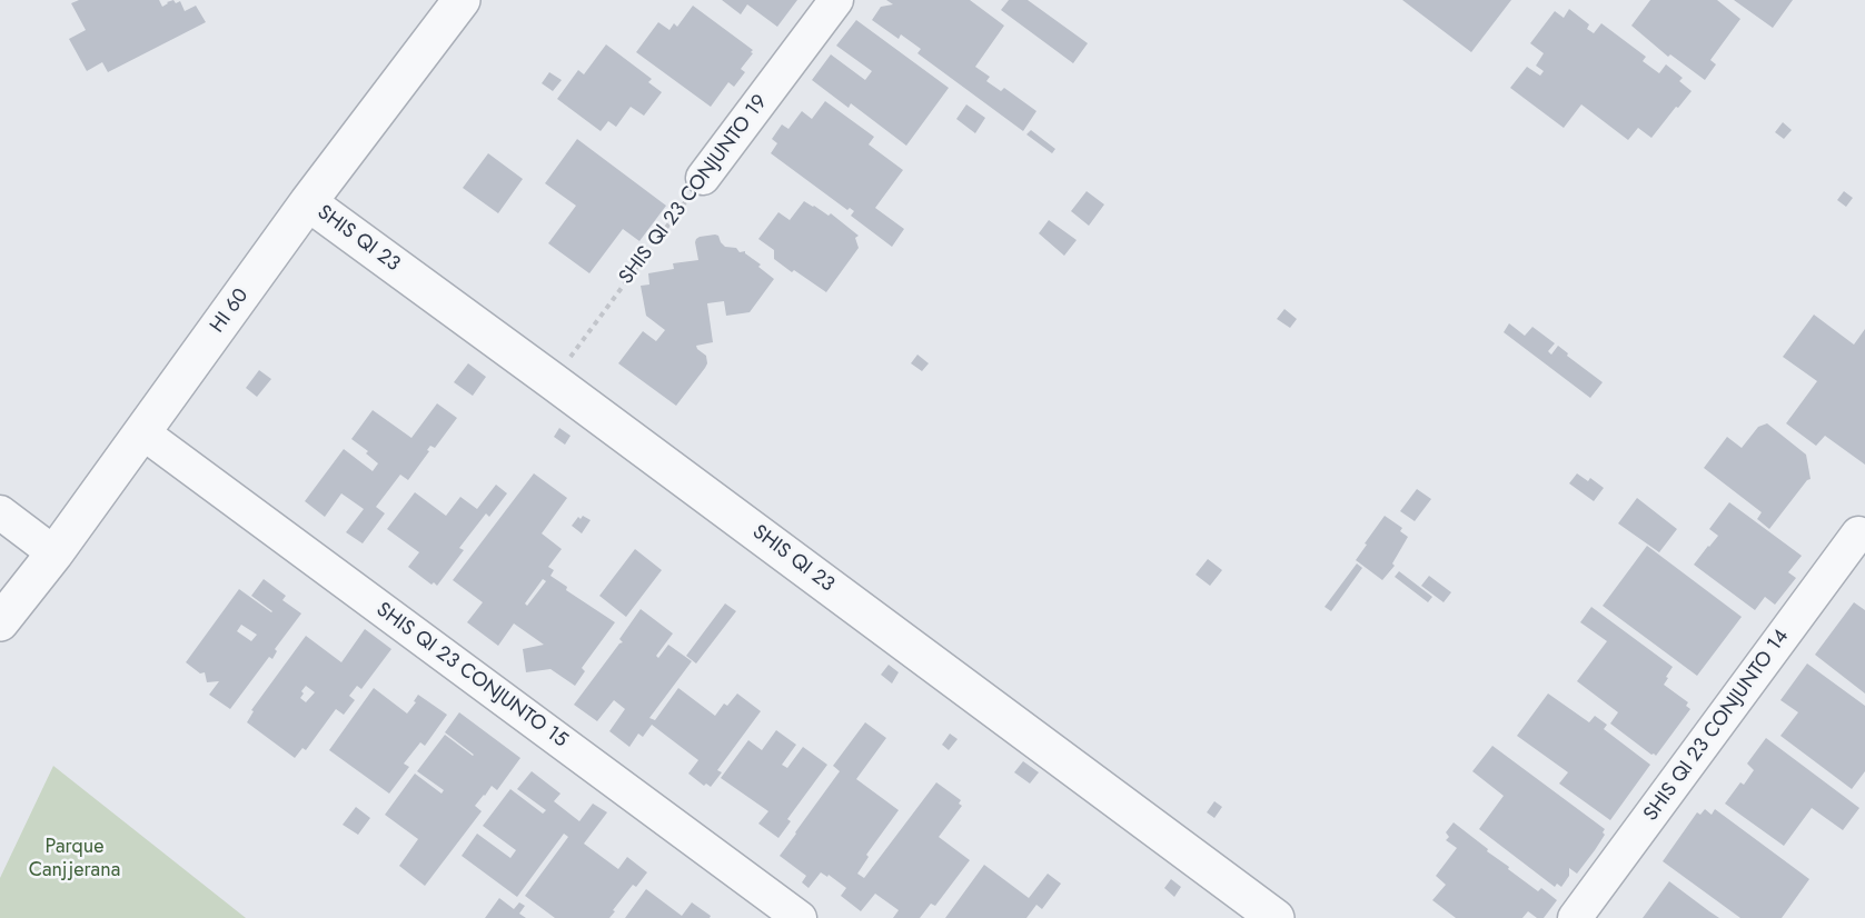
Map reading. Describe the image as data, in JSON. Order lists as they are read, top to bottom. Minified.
{"streets":{"street":["SHIS QI 23 CONJUNTO 19","SHIS QI 23","HI 60","SHIS QI 23 CONJUNTO 15","SHIS QI 23 CONJUNTO 14"]},"crossings":[["SHIS QI 23 CONJUNTO 19","SHIS QI 23"],["SHIS QI 23","HI 60"],["HI 60","SHIS QI 23 CONJUNTO 15"]],"parks":["Parque Canjjerana"]}
